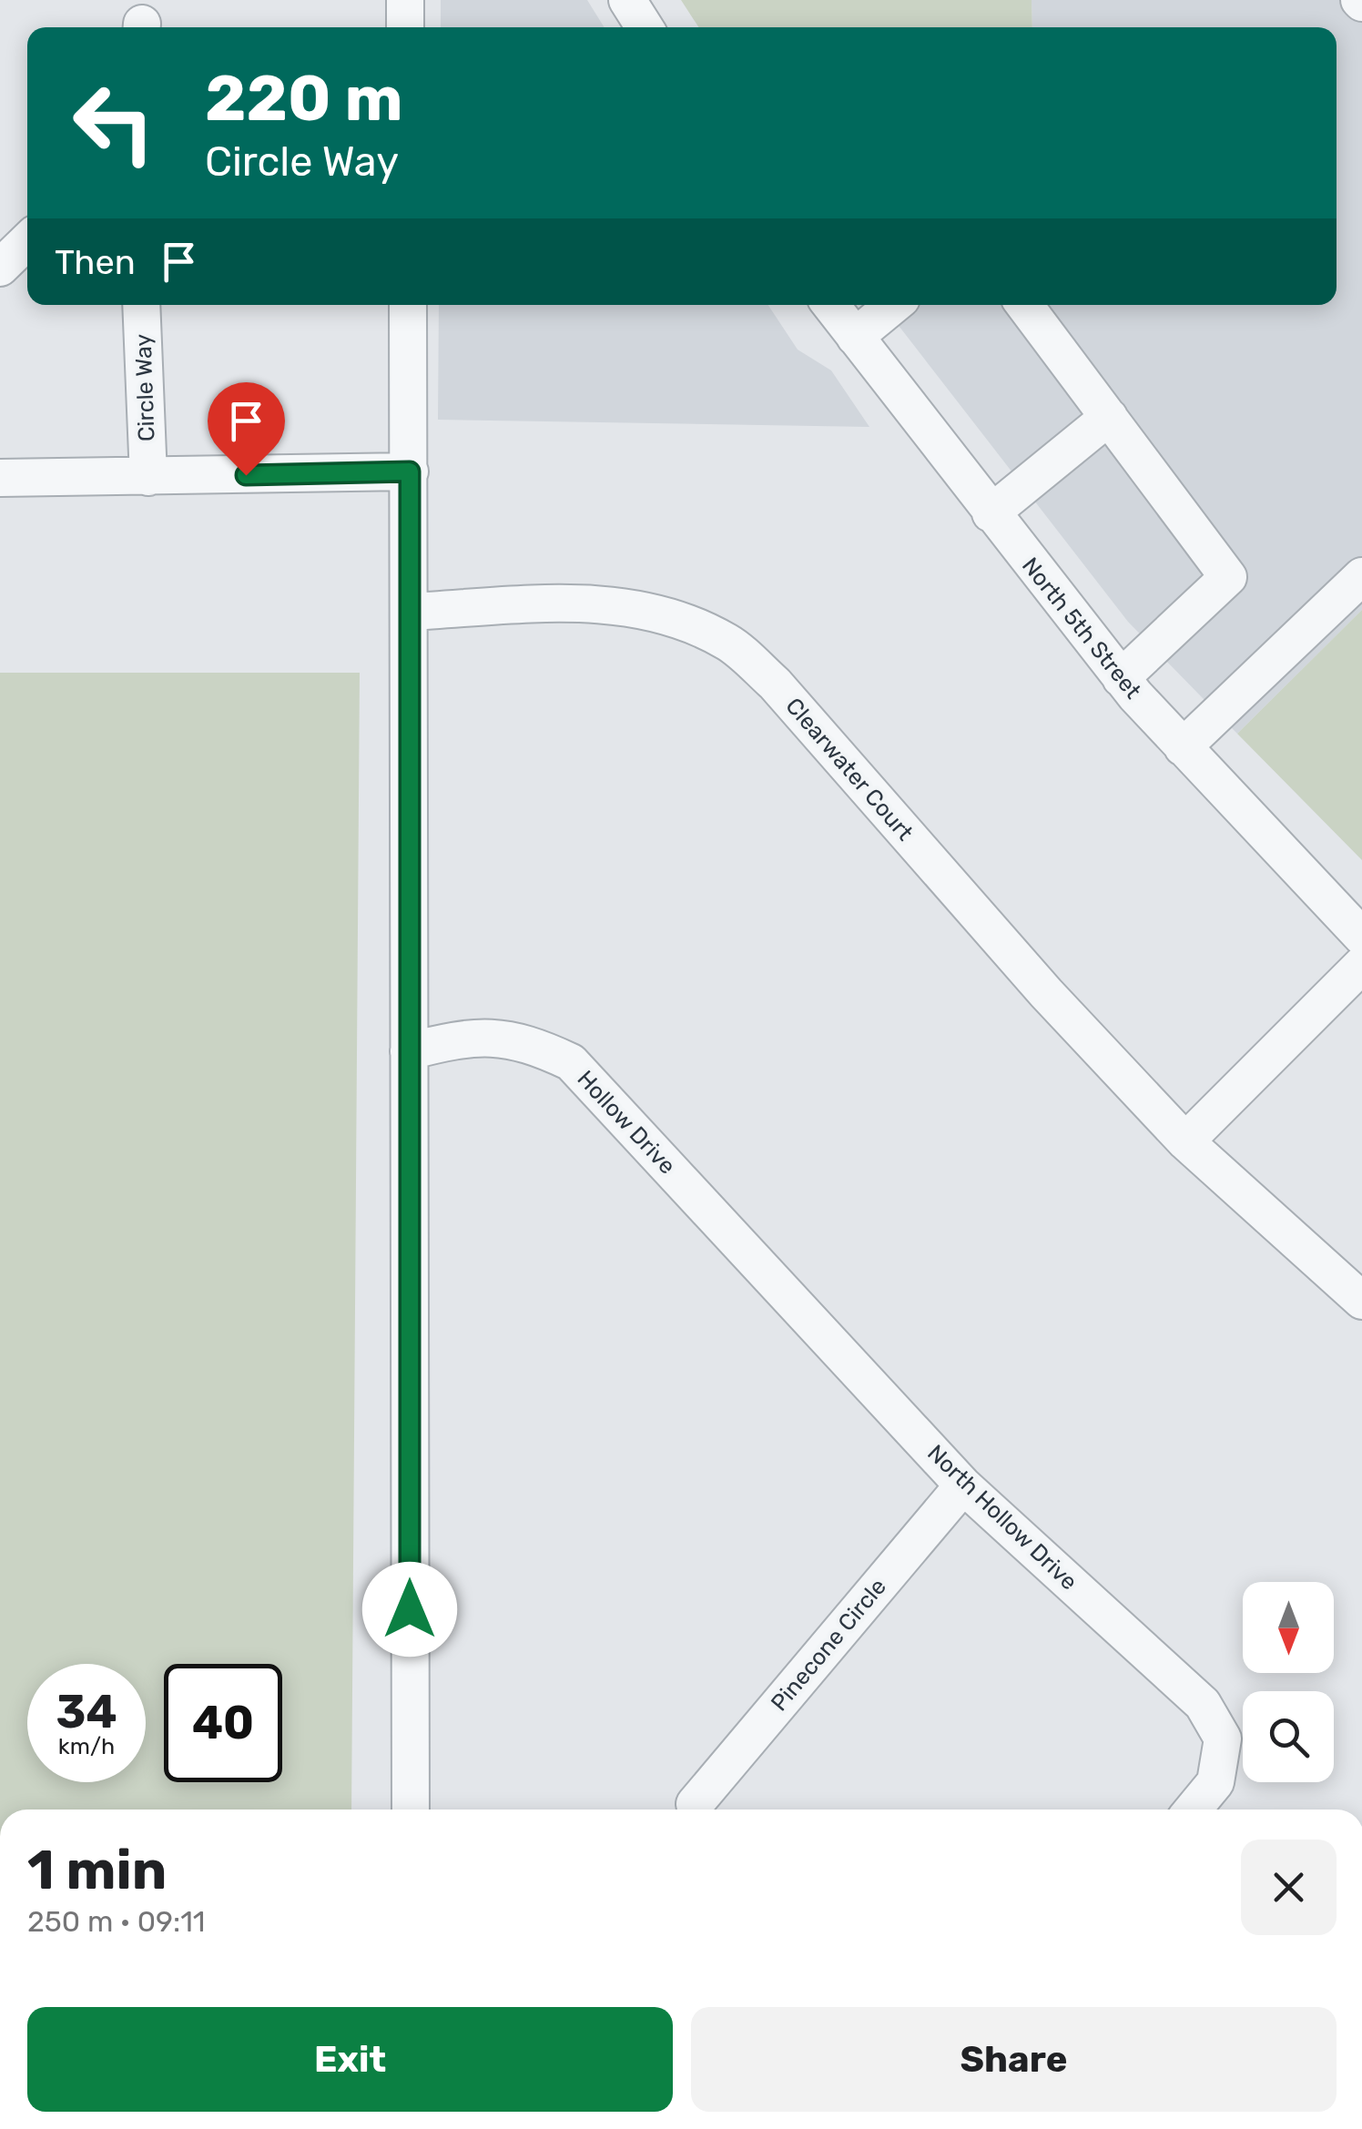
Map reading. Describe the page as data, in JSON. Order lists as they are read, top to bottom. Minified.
{"streets":{"street":["Circle Way","North 5th Street","Clearwater Court","Hollow Drive","North Hollow Drive","Pinecone Circle"]},"crossings":[["Hollow Drive","North Hollow Drive"],["North Hollow Drive","Pinecone Circle"]],"north":"bottom","page":{"turn":["220 m","Circle Way"],"then":"Then","speed":"34 km/h","limit":"40","heading":["1 min","250 m · 09:11"],"buttons":["Exit","Share"]}}
